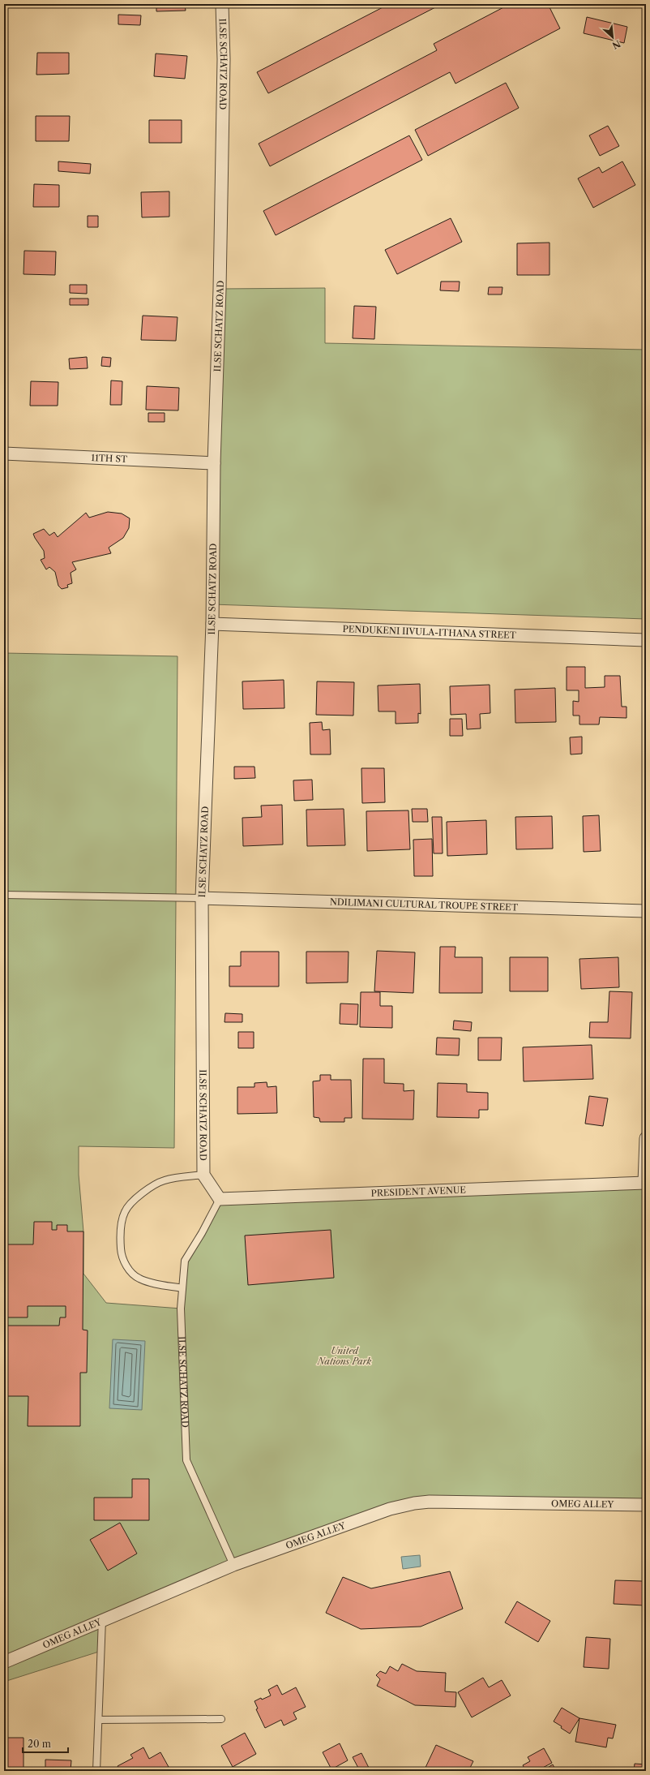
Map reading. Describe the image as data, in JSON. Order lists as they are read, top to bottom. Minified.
{"streets":{"street":["ILSE SCHATZ ROAD","11TH ST","PENDUKENI IIVULA-ITHANA STREET","NDILIMANI CULTURAL TROUPE STREET","PRESIDENT AVENUE","OMEG ALLEY"]},"crossings":[["ILSE SCHATZ ROAD","11TH ST"],["ILSE SCHATZ ROAD","PENDUKENI IIVULA-ITHANA STREET"],["ILSE SCHATZ ROAD","NDILIMANI CULTURAL TROUPE STREET"],["ILSE SCHATZ ROAD","PRESIDENT AVENUE"],["ILSE SCHATZ ROAD","OMEG ALLEY"]],"parks":["United Nations Park"],"scale_bar":"20 m","north":"bottom right"}
